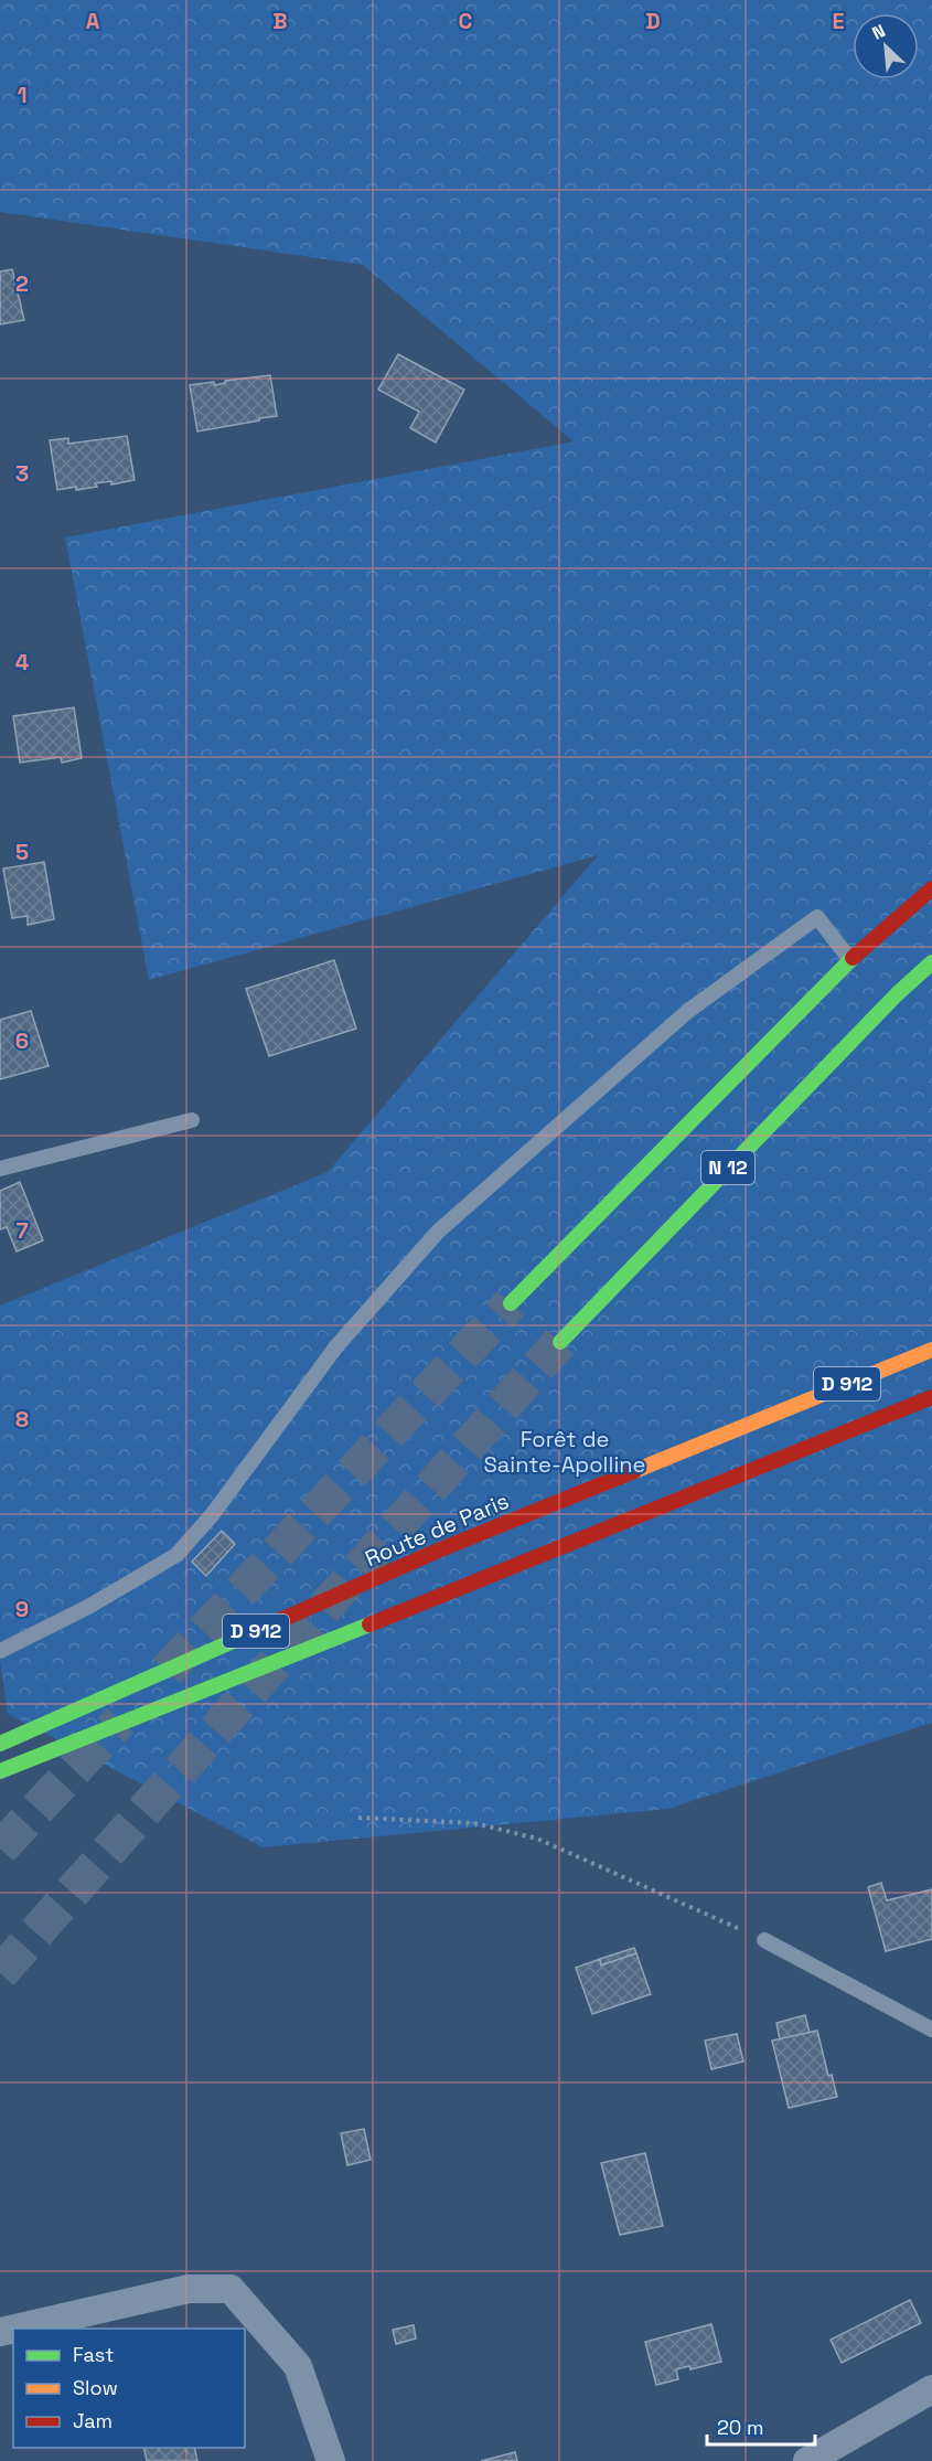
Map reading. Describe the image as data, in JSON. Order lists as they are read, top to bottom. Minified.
{"streets":{"main road":["N 12","D 912","Route de Paris"]},"parks":["Forêt de Sainte-Apolline"],"legend":["Fast","Slow","Jam"],"scale_bar":"20 m","north":"top left","grid":{"columns":["A","B","C","D","E"],"rows":["1","2","3","4","5","6","7","8","9"]}}
